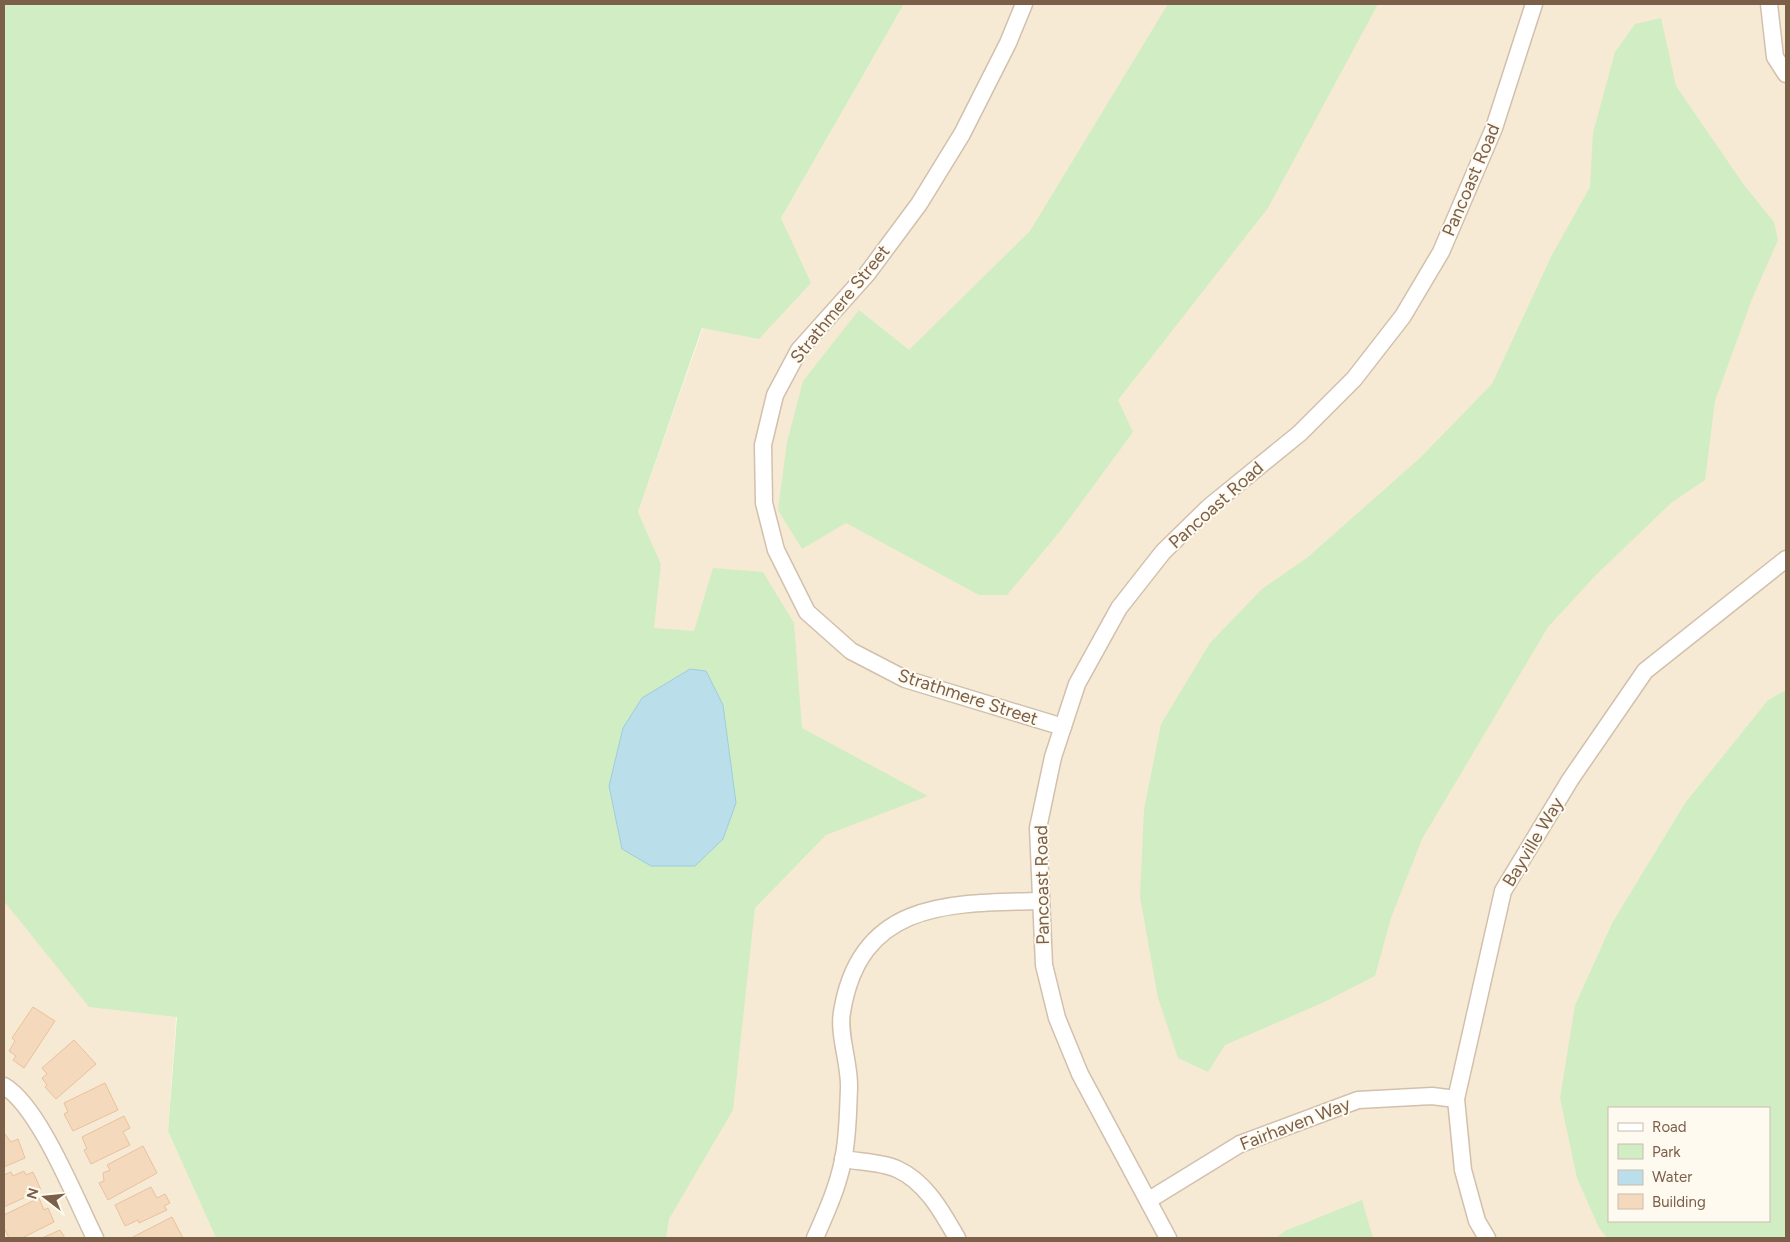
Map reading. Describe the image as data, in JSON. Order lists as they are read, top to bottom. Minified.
{"streets":{"street":["Pancoast Road","Strathmere Street","Bayville Way","Fairhaven Way"]},"crossings":[["Pancoast Road","Strathmere Street"],["Pancoast Road","Fairhaven Way"],["Bayville Way","Fairhaven Way"]],"legend":["Road","Park","Water","Building"],"north":"left"}
